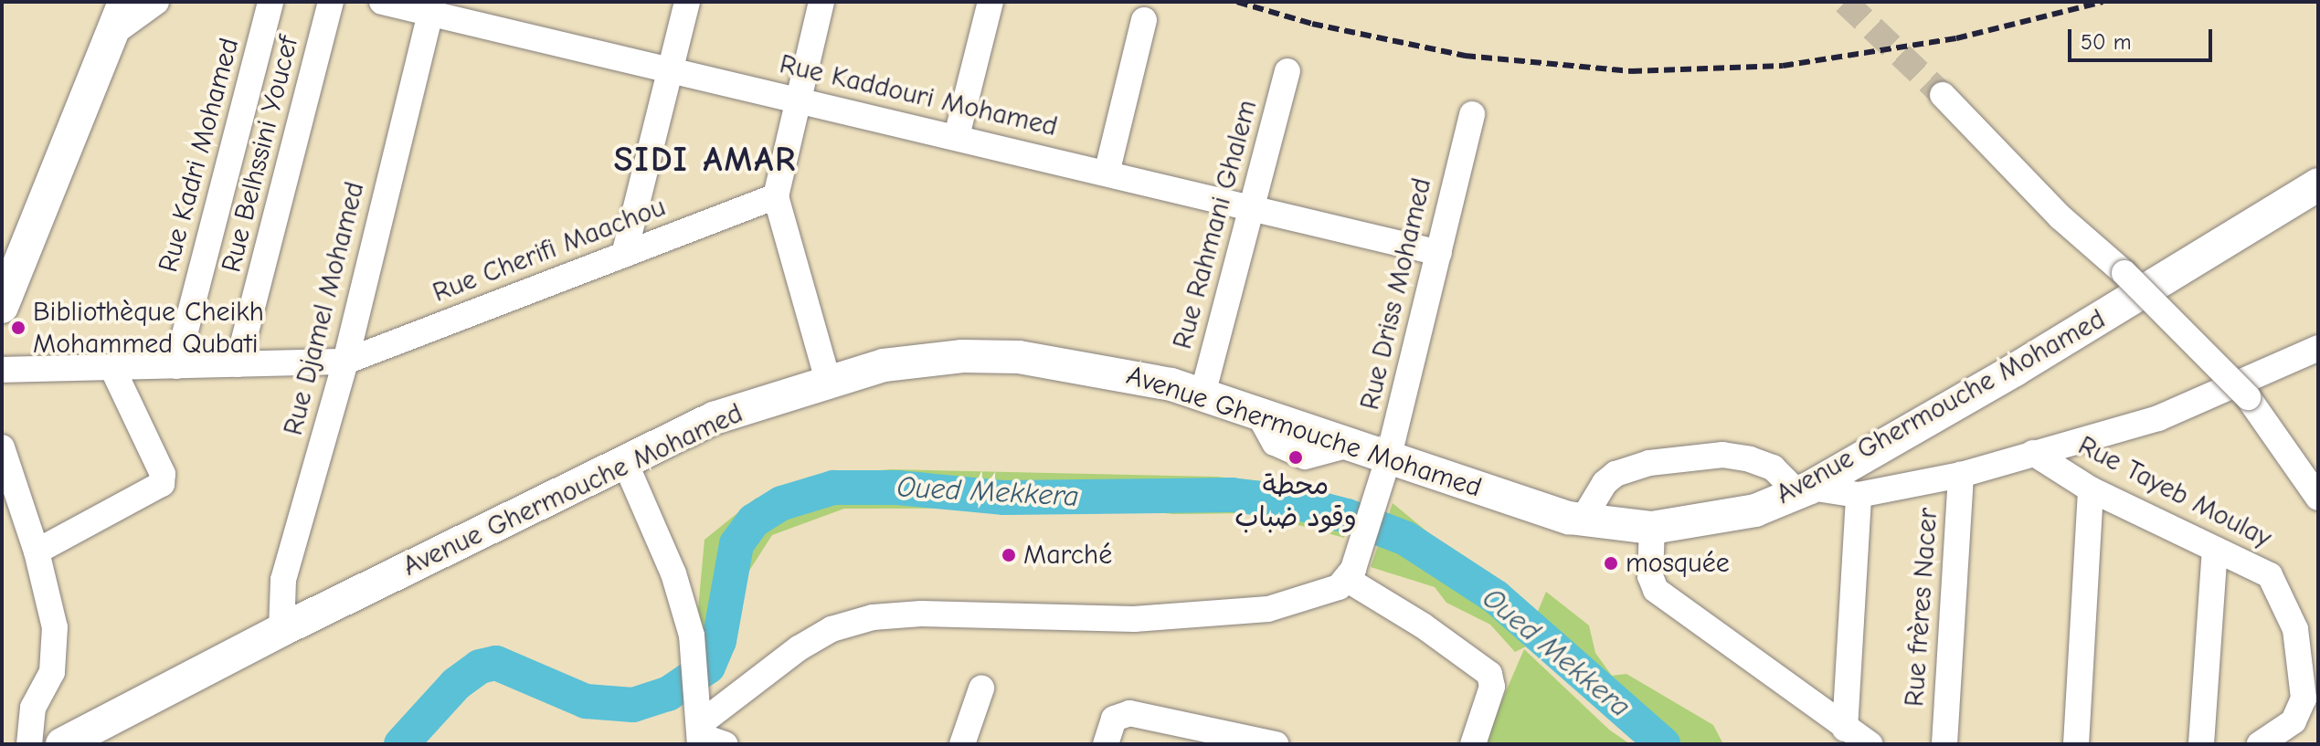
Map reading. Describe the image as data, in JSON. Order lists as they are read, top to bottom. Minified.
{"streets":{"main road":["Avenue Ghermouche Mohamed"],"street":["Rue Kaddouri Mohamed","Rue Belhssini Youcef","Rue Kadri Mohamed","Rue Rahmani Ghalem","Rue Cherifi Maachou","Rue Driss Mohamed","Rue Djamel Mohamed","Rue Tayeb Moulay","Rue frères Nacer"]},"crossings":[["Rue Kaddouri Mohamed","Rue Rahmani Ghalem"],["Rue Kaddouri Mohamed","Rue Driss Mohamed"],["Rue Kaddouri Mohamed","Rue Djamel Mohamed"],["Rue Belhssini Youcef","Rue Cherifi Maachou"],["Rue Kadri Mohamed","Rue Cherifi Maachou"],["Rue Rahmani Ghalem","Avenue Ghermouche Mohamed"],["Rue Cherifi Maachou","Rue Djamel Mohamed"],["Rue Driss Mohamed","Avenue Ghermouche Mohamed"],["Rue Djamel Mohamed","Avenue Ghermouche Mohamed"]],"districts":["SIDI AMAR"],"water":["Oued Mekkera"],"places":["Bibliothèque Cheikh Mohammed Qubati","محطة وقود ضباب","Marché","mosquée"],"scale_bar":"50 m"}
